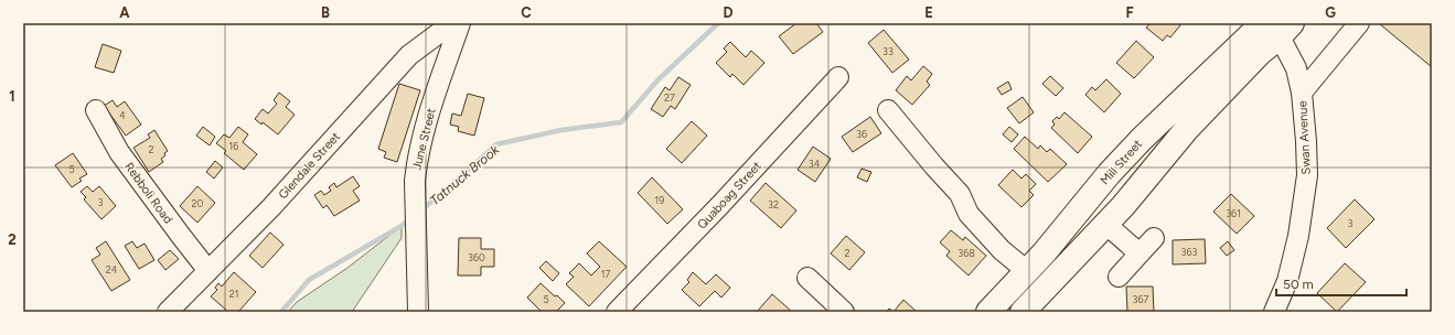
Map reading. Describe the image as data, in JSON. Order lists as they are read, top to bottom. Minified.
{"streets":{"main road":["Mill Street"],"street":["Swan Avenue","June Street","Glendale Street","Rebboli Road","Quaboag Street"]},"crossings":[["Swan Avenue","Mill Street"],["Glendale Street","Rebboli Road"]],"water":["Tatnuck Brook"],"house_numbers":["33","27","4","36","16","2","34","5","19","3","20","32","361","3","363","2","368","360","24","17","21","5","367"],"scale_bar":"50 m","grid":{"columns":["A","B","C","D","E","F","G"],"rows":["1","2"]}}
